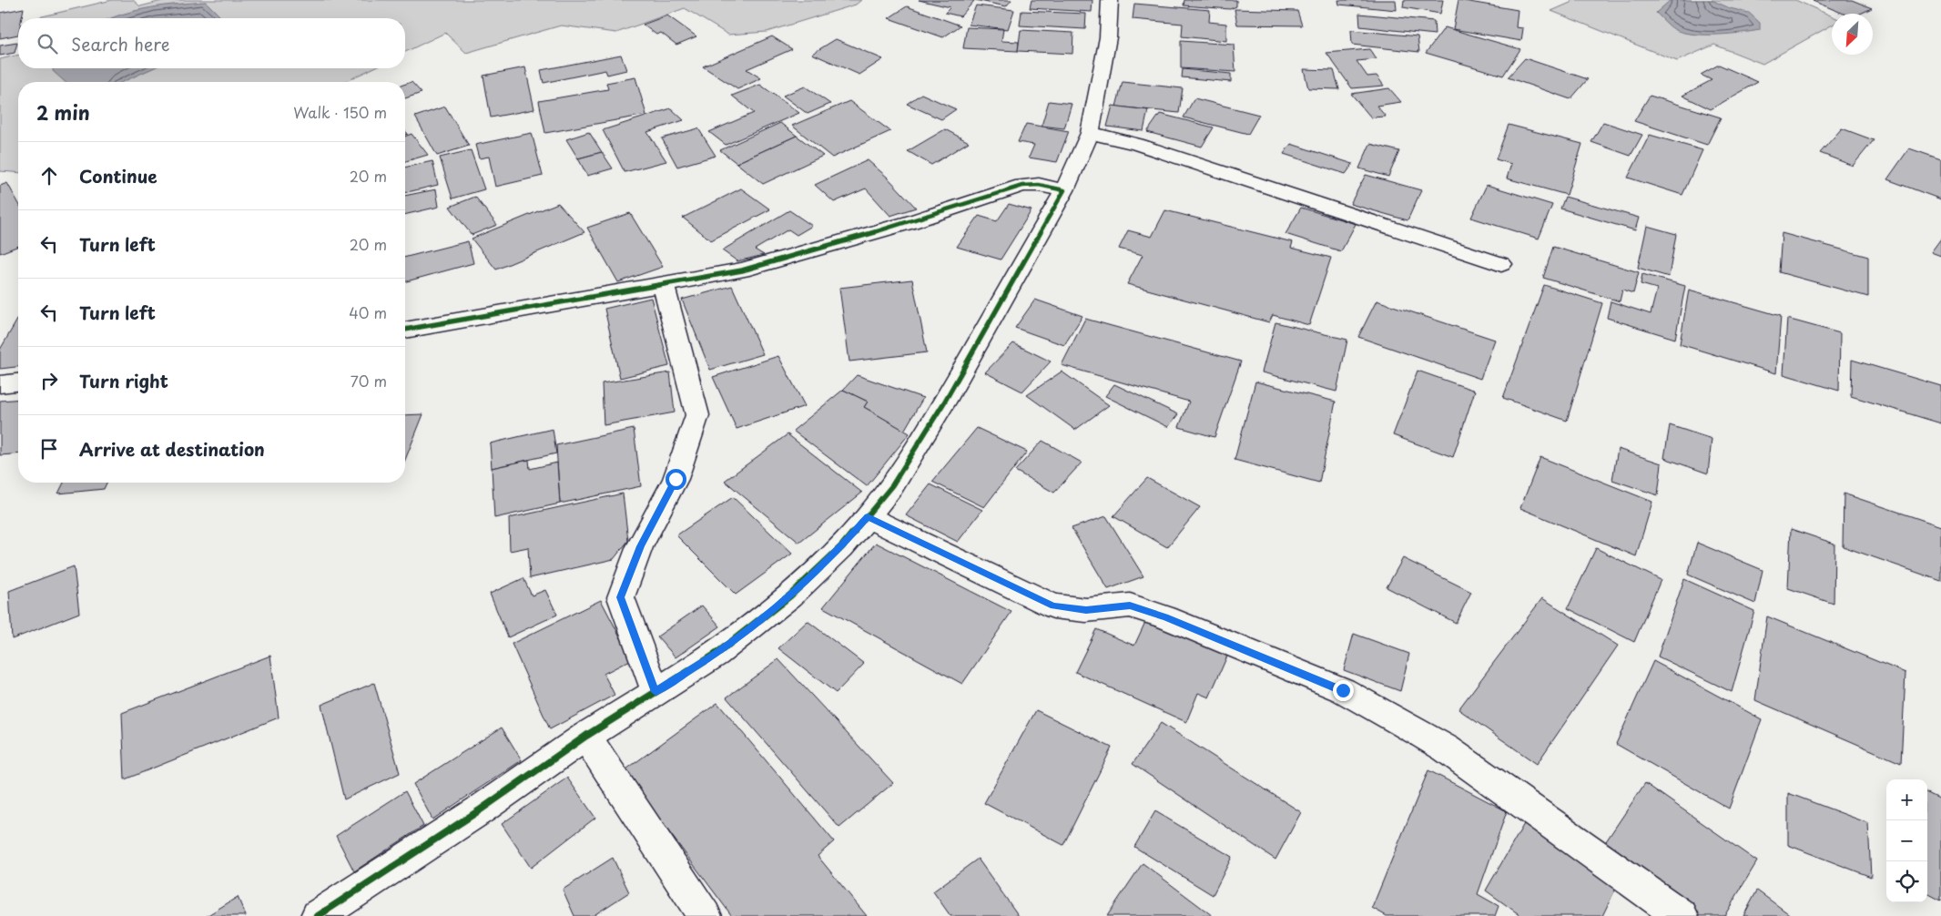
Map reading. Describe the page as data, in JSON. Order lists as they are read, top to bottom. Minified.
{"north":"bottom left","page":{"search":"Search here","heading":["2 min","Walk · 150 m"],"list":[["Continue","20 m"],["Turn left","20 m"],["Turn left","40 m"],["Turn right","70 m"],"Arrive at destination"],"map_buttons":["+","−"]}}
